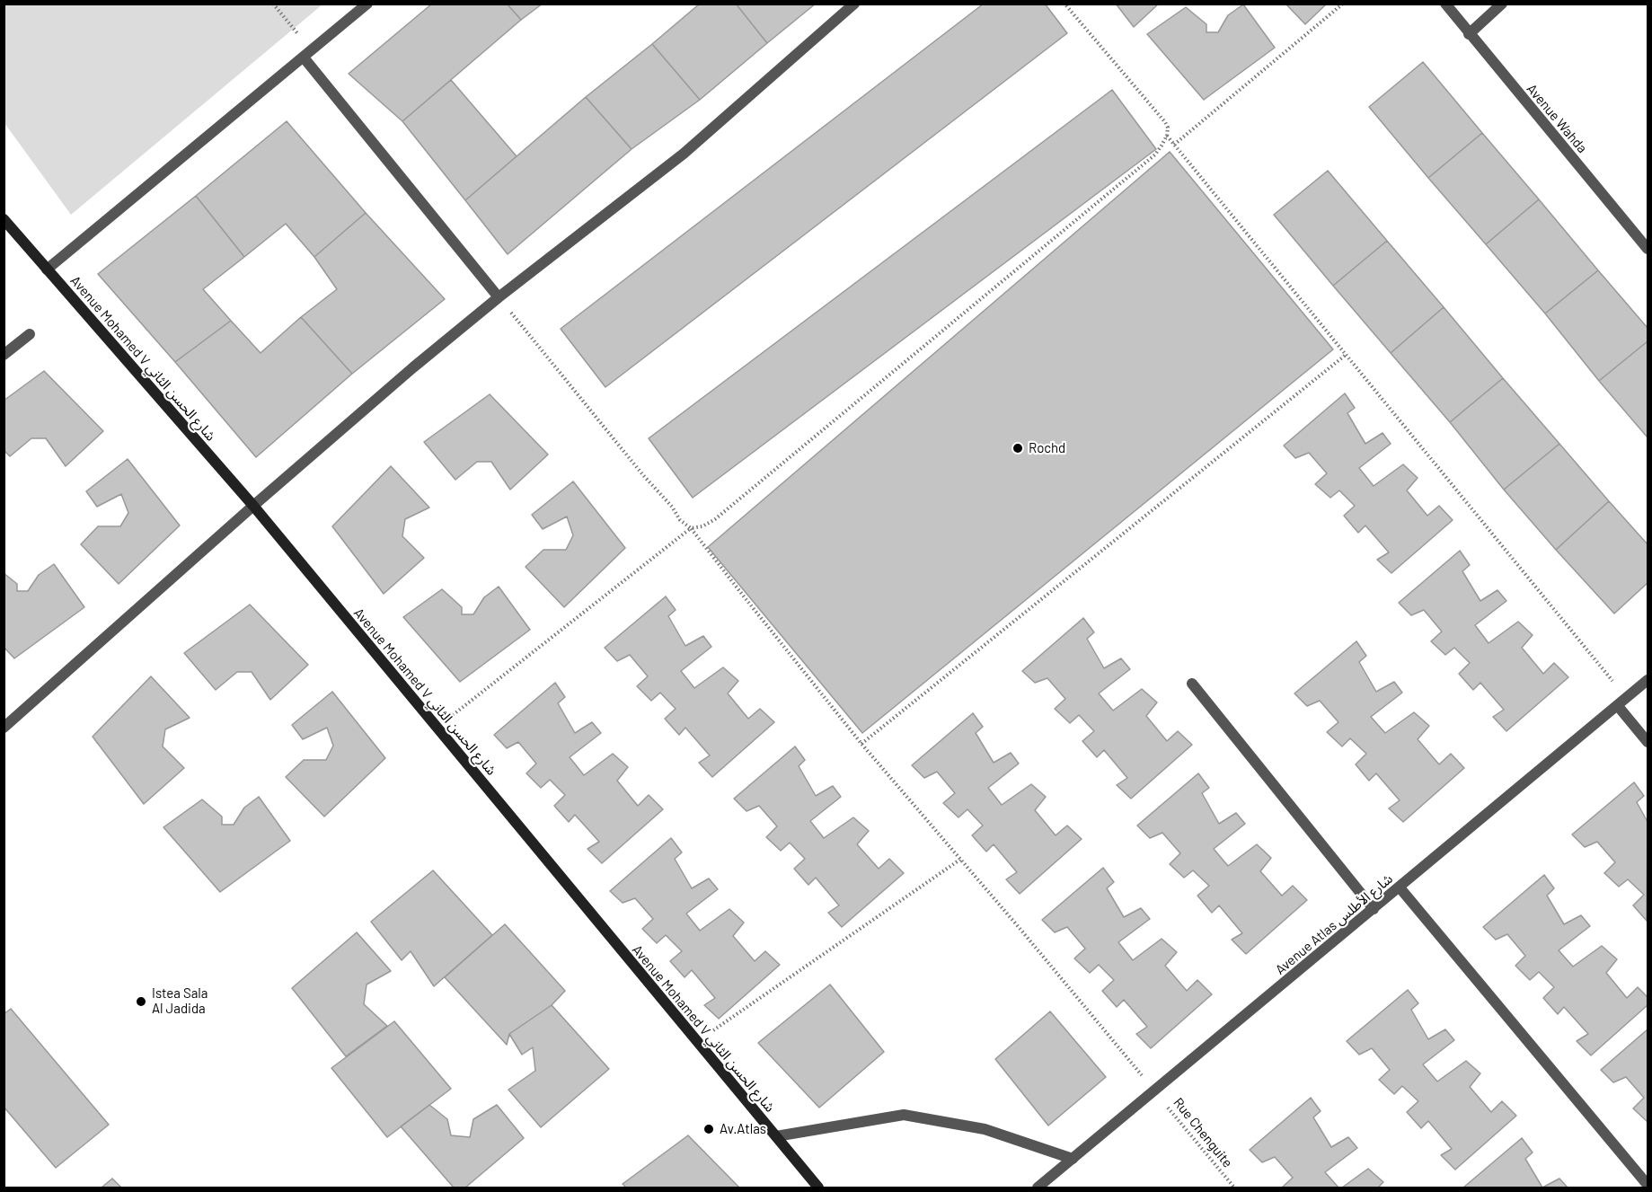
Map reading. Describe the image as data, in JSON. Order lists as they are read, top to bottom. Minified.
{"streets":{"street":["Avenue Wahda","Avenue Mohamed V شارع الحسن الثاني","Avenue Atlas شارع الأطلس"],"path":["Rue Chenguite"]},"crossings":[["Avenue Atlas شارع الأطلس","Rue Chenguite"]],"places":["Rochd","Istea Sala Al Jadida","Av.Atlas"]}
